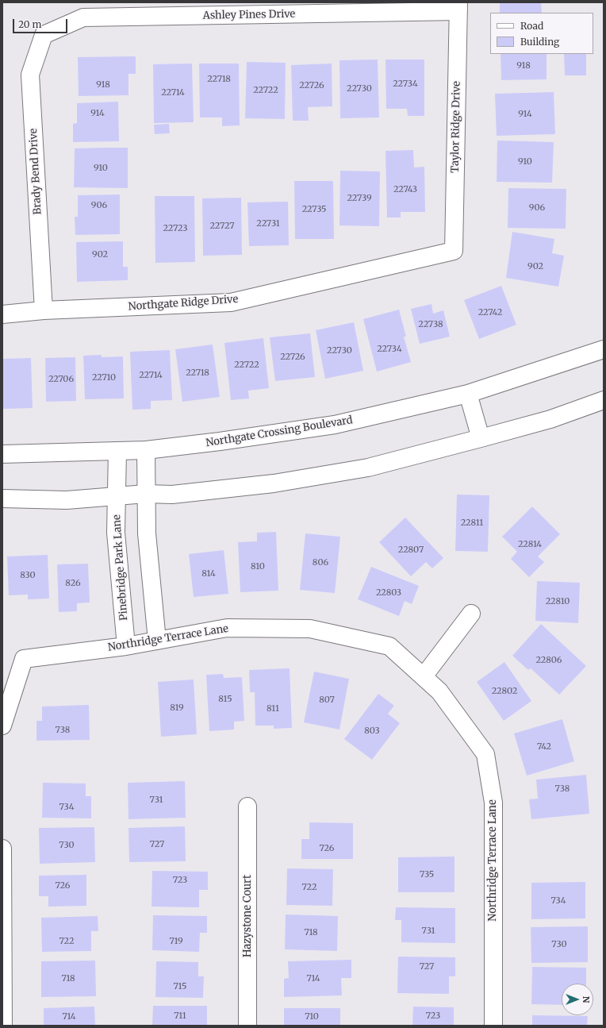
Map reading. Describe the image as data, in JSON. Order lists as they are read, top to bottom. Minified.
{"streets":{"street":["Ashley Pines Drive","Taylor Ridge Drive","Brady Bend Drive","Northgate Ridge Drive","Northgate Crossing Boulevard","Pinebridge Park Lane","Northridge Terrace Lane","Hazystone Court"]},"crossings":[["Ashley Pines Drive","Taylor Ridge Drive"],["Ashley Pines Drive","Brady Bend Drive"],["Taylor Ridge Drive","Northgate Ridge Drive"],["Brady Bend Drive","Northgate Ridge Drive"],["Northgate Crossing Boulevard","Pinebridge Park Lane"],["Pinebridge Park Lane","Northridge Terrace Lane"]],"house_numbers":["918","22718","22734","918","22726","22730","22722","22714","914","914","910","910","22743","22739","906","906","22735","22731","22727","22723","902","902","22742","22738","22734","22730","22726","22722","22718","22714","22710","22706","22811","22814","22807","806","810","814","830","826","22803","22810","22806","22802","815","807","819","811","738","803","742","738","731","734","727","730","726","735","723","726","722","734","731","718","722","719","730","727","718","714","715","711","723","714","710"],"legend":["Road","Building"],"scale_bar":"20 m","north":"right"}
